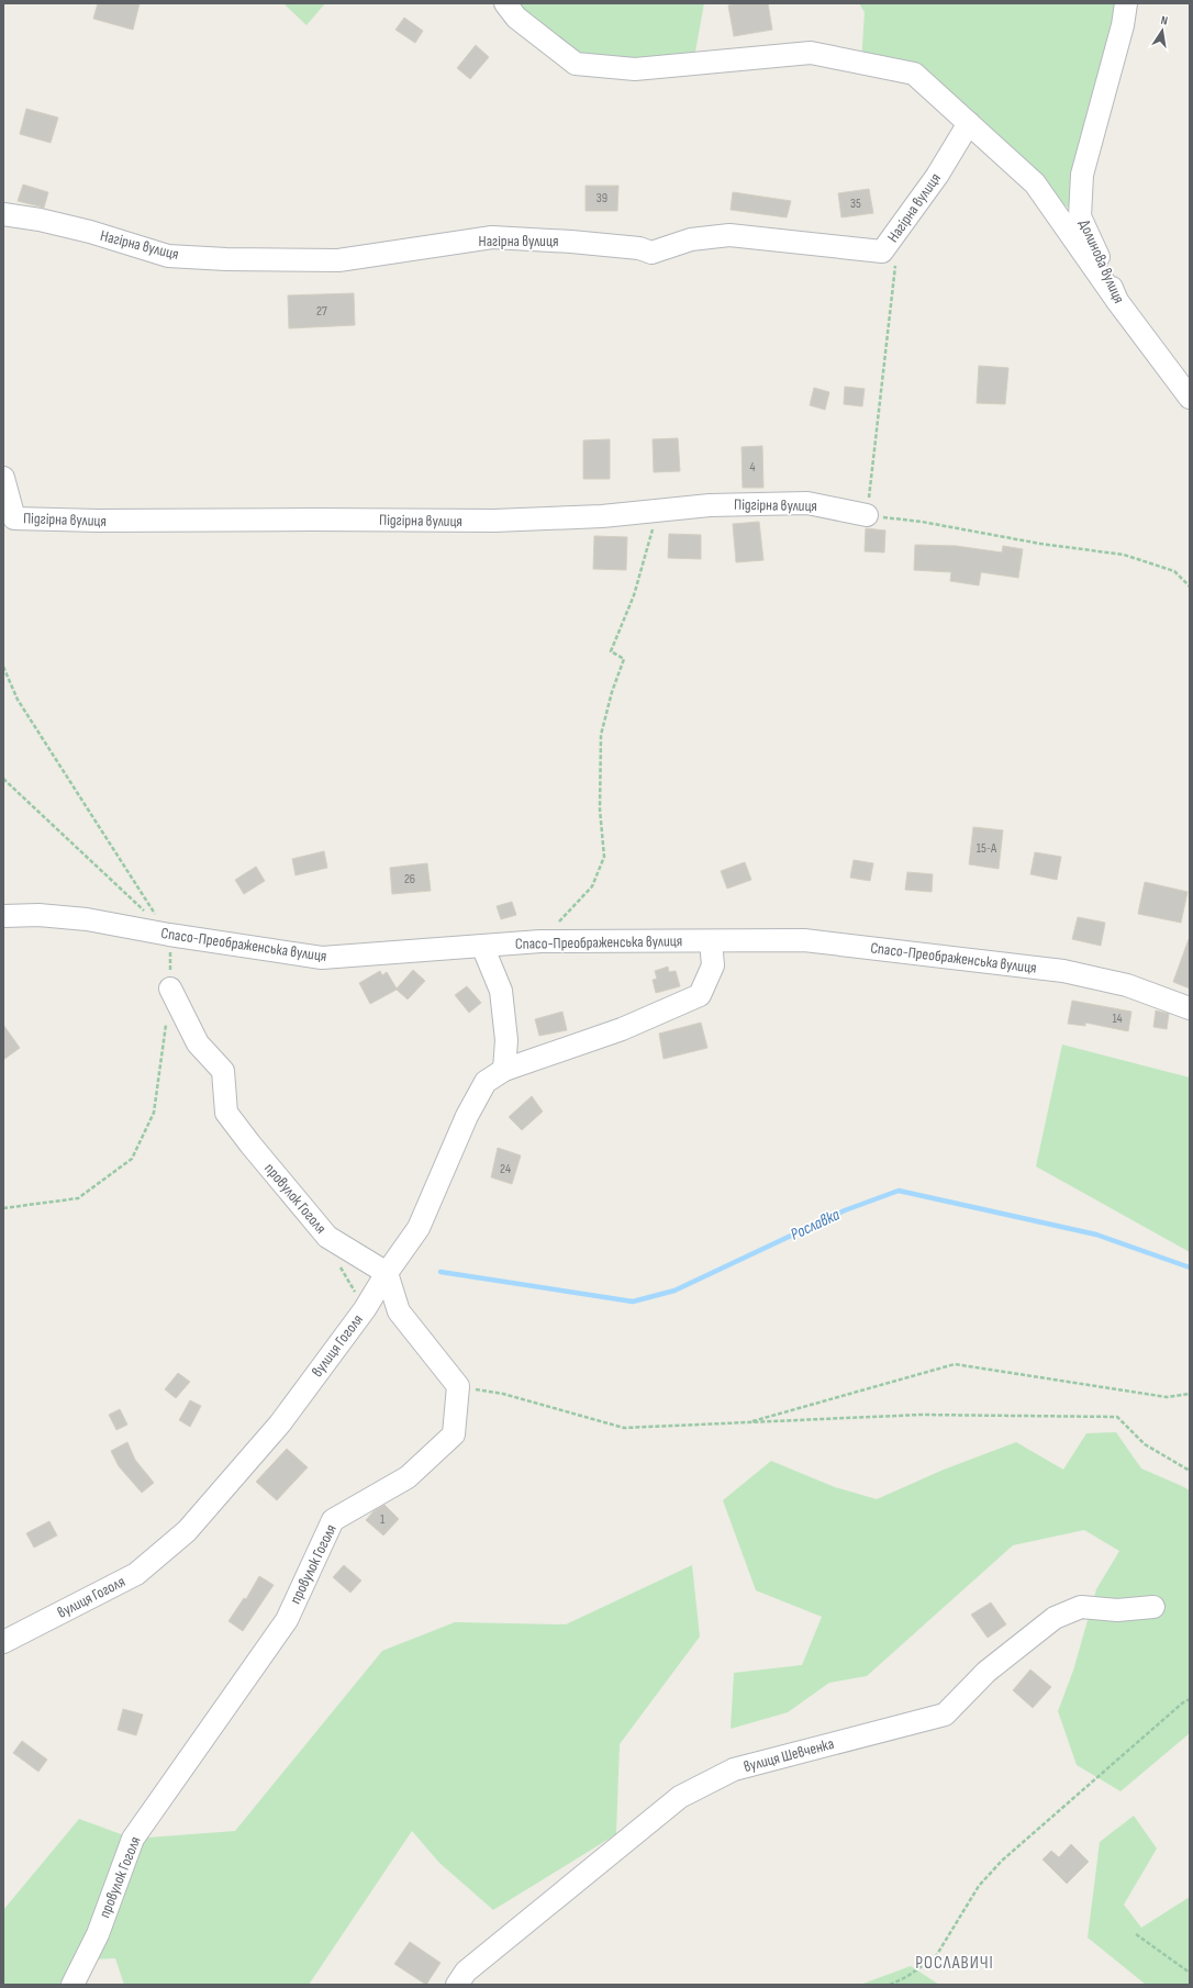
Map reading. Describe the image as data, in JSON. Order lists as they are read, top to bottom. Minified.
{"streets":{"street":["Нагірна вулиця","Долинова вулиця","Підгірна вулиця","Спасо-Преображенська вулиця","провулок Гоголя","вулиця Гоголя","вулиця Шевченка"]},"crossings":[["Спасо-Преображенська вулиця","вулиця Гоголя"],["провулок Гоголя","вулиця Гоголя"]],"districts":["РОСЛАВИЧІ"],"water":["Рославка"],"house_numbers":["39","35","27","4","15-А","26","14","24","1"],"north":"top"}
